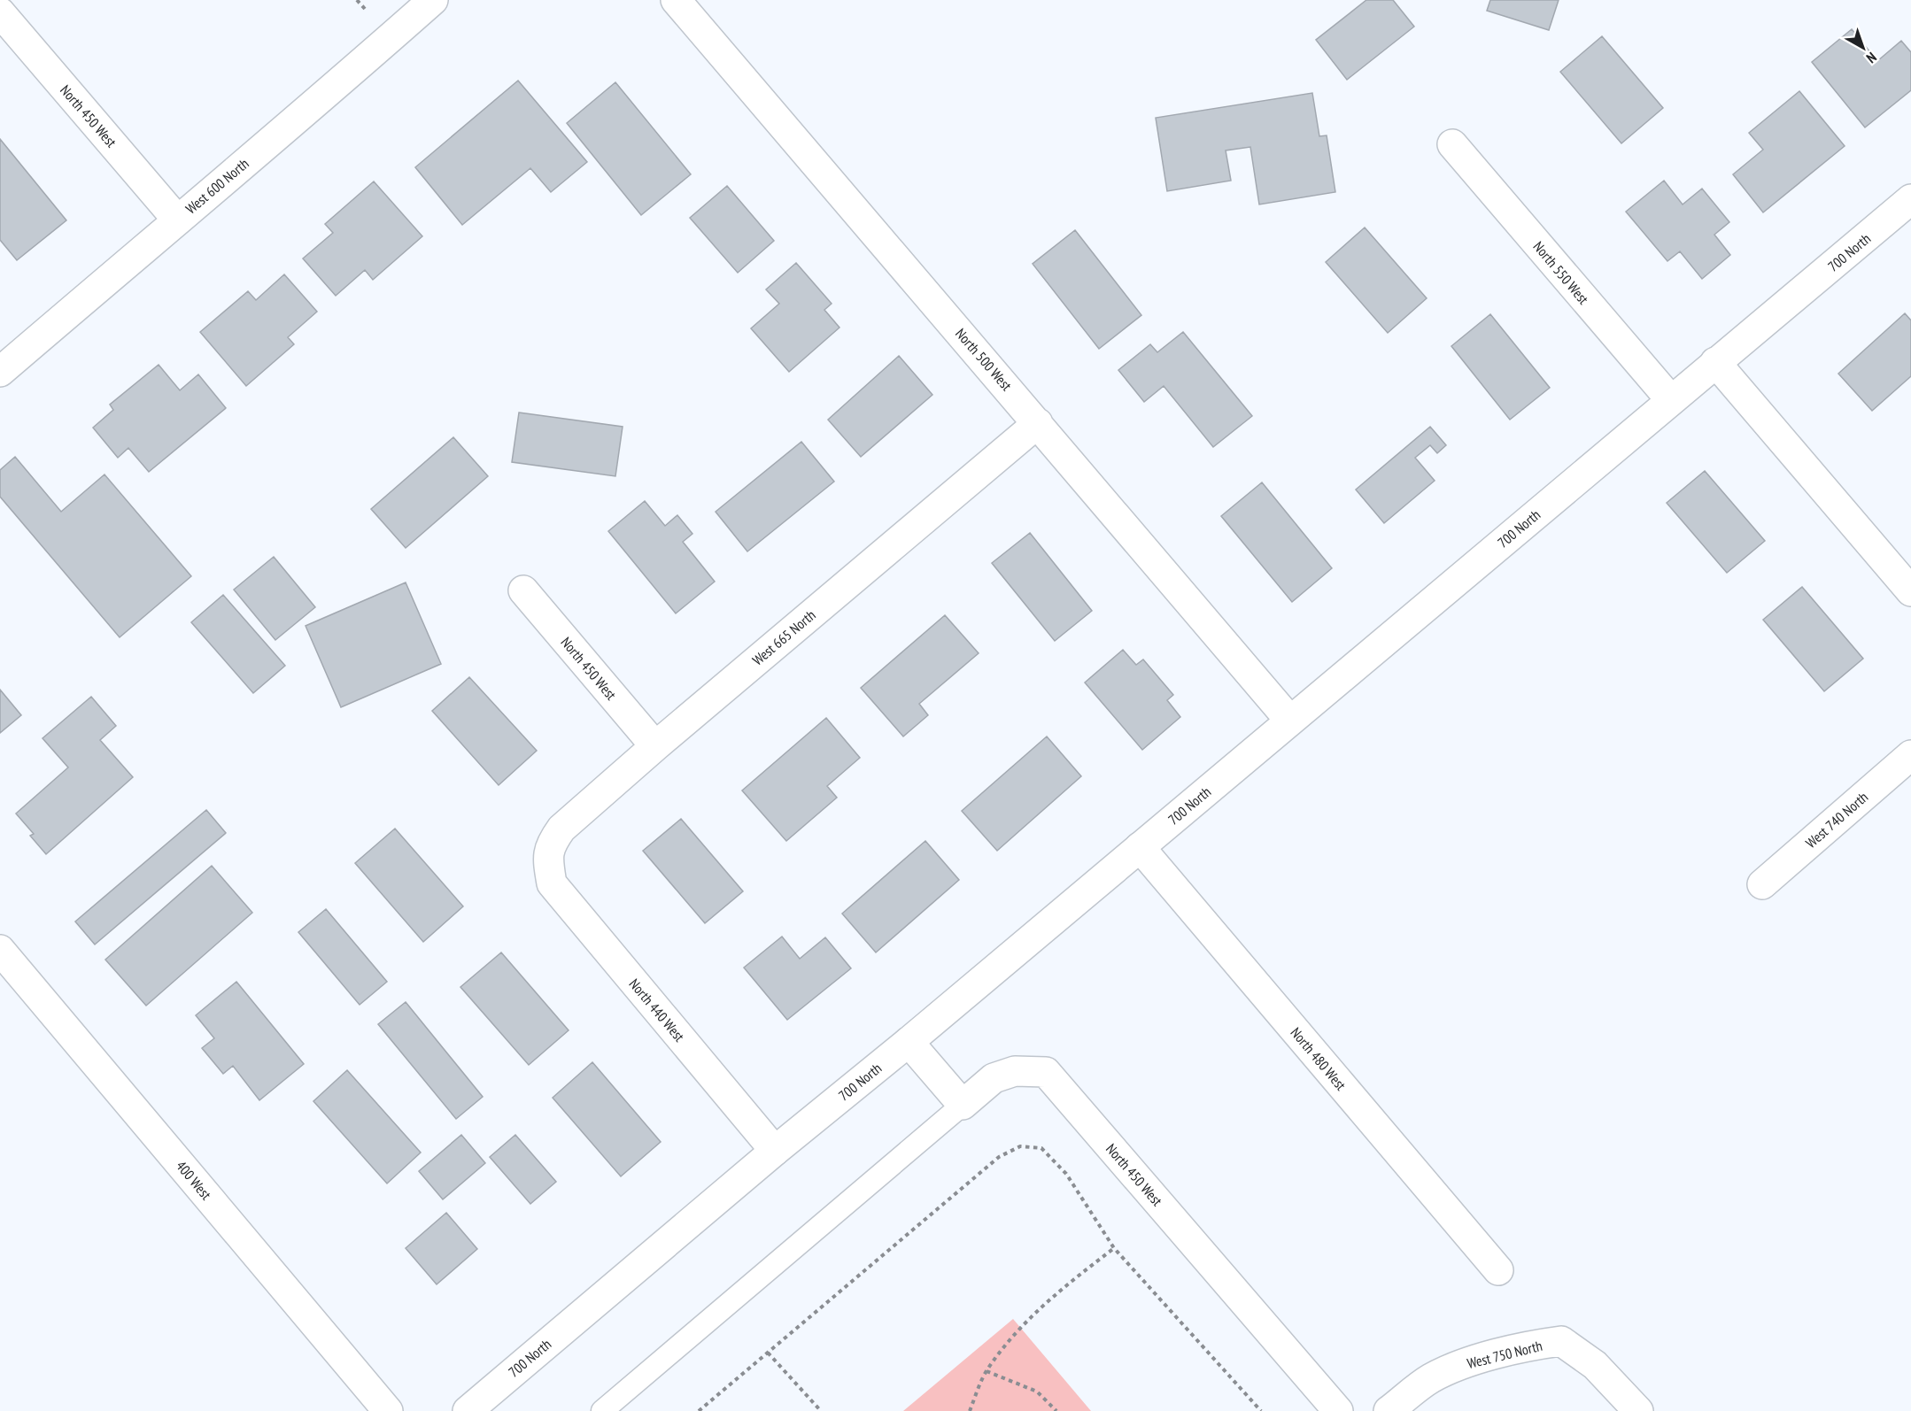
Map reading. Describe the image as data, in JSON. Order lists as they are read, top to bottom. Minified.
{"streets":{"street":["North 450 West","West 600 North","700 North","North 550 West","North 500 West","West 665 North","West 740 North","North 440 West","North 480 West","400 West","West 750 North"]},"crossings":[["North 450 West","West 600 North"],["North 450 West","West 665 North"],["700 North","North 550 West"],["700 North","North 500 West"],["700 North","North 440 West"],["700 North","North 480 West"],["North 500 West","West 665 North"],["West 665 North","North 440 West"]],"north":"bottom right"}
